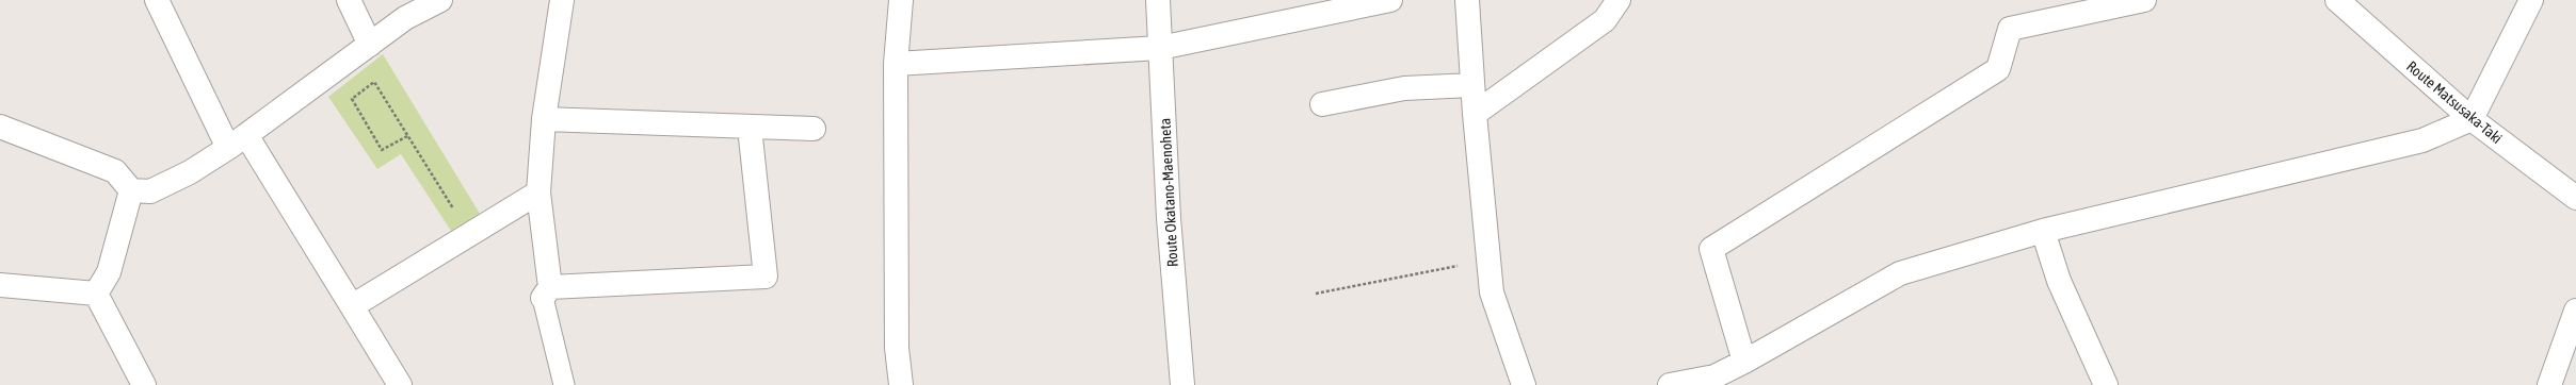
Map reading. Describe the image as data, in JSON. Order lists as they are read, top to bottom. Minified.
{"streets":{"street":["Route Matsusaka-Taki","Route Okatano-Maenoheta"]}}
